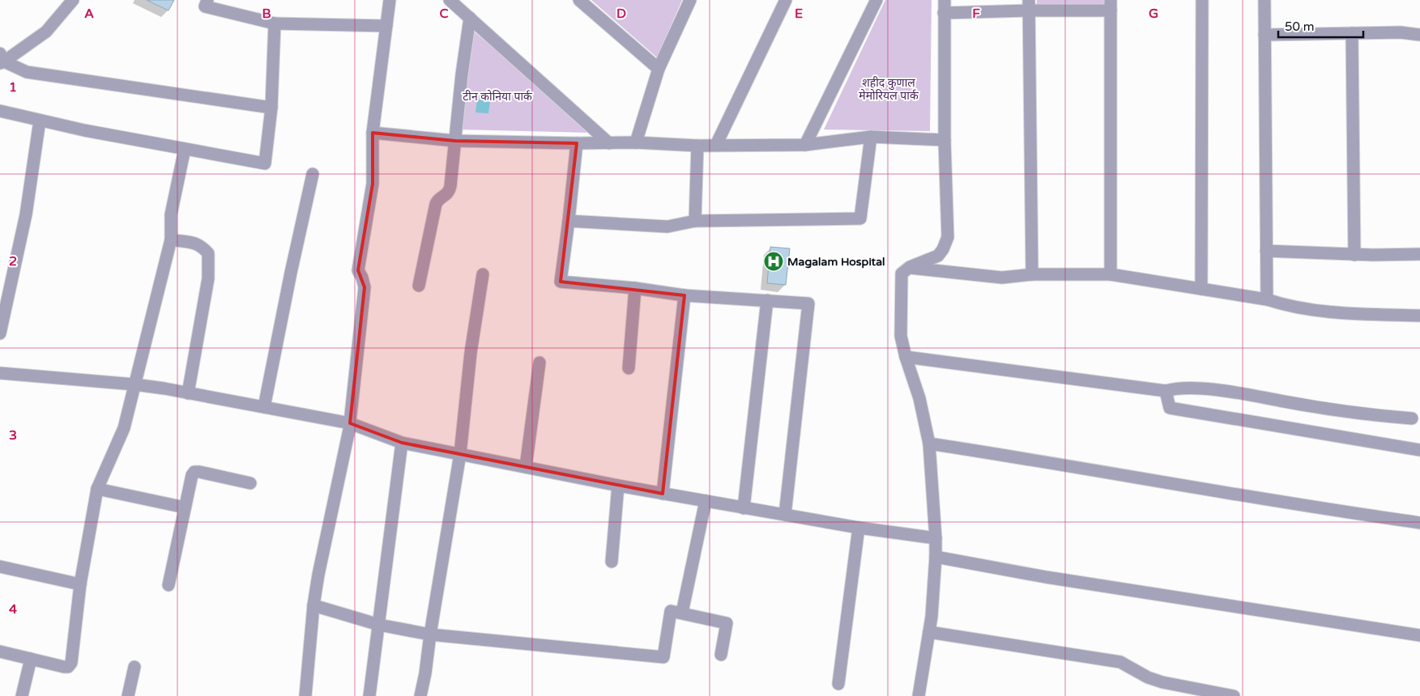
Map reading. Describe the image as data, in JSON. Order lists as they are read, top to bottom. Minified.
{"parks":["शहीद कुणाल मेमोरियल पार्क","टीन कोनिया पार्क"],"places":{"hospital":["Magalam Hospital"]},"scale_bar":"50 m","grid":{"columns":["A","B","C","D","E","F","G"],"rows":["1","2","3","4"]}}
